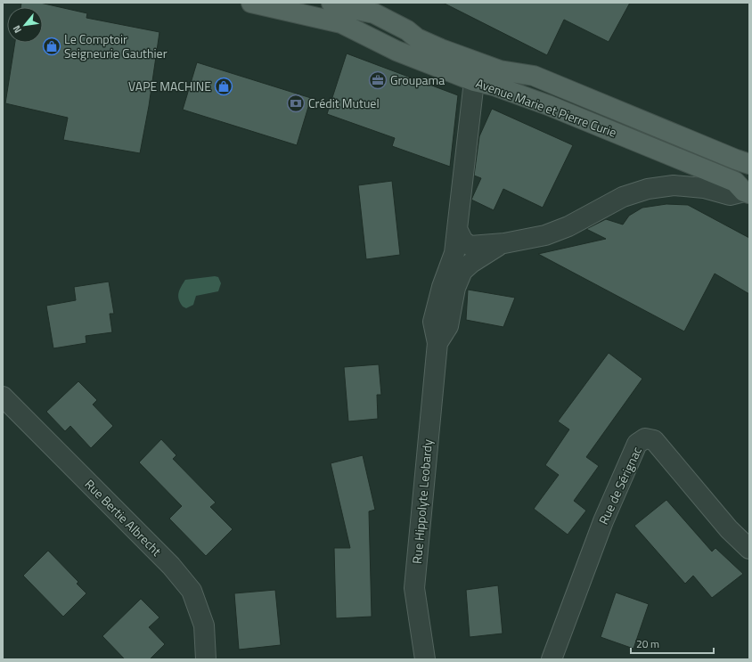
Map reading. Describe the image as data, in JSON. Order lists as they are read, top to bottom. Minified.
{"streets":{"main road":["Avenue Marie et Pierre Curie"],"street":["Rue de Sérignac","Rue Hippolyte Leobardy","Rue Bertie Albrecht"]},"crossings":[["Avenue Marie et Pierre Curie","Rue Hippolyte Leobardy"]],"places":{"shop":["Le Comptoir Seigneurie Gauthier","VAPE MACHINE"],"office":["Groupama"],"bank":["Crédit Mutuel"]},"scale_bar":"20 m","north":"bottom left"}
